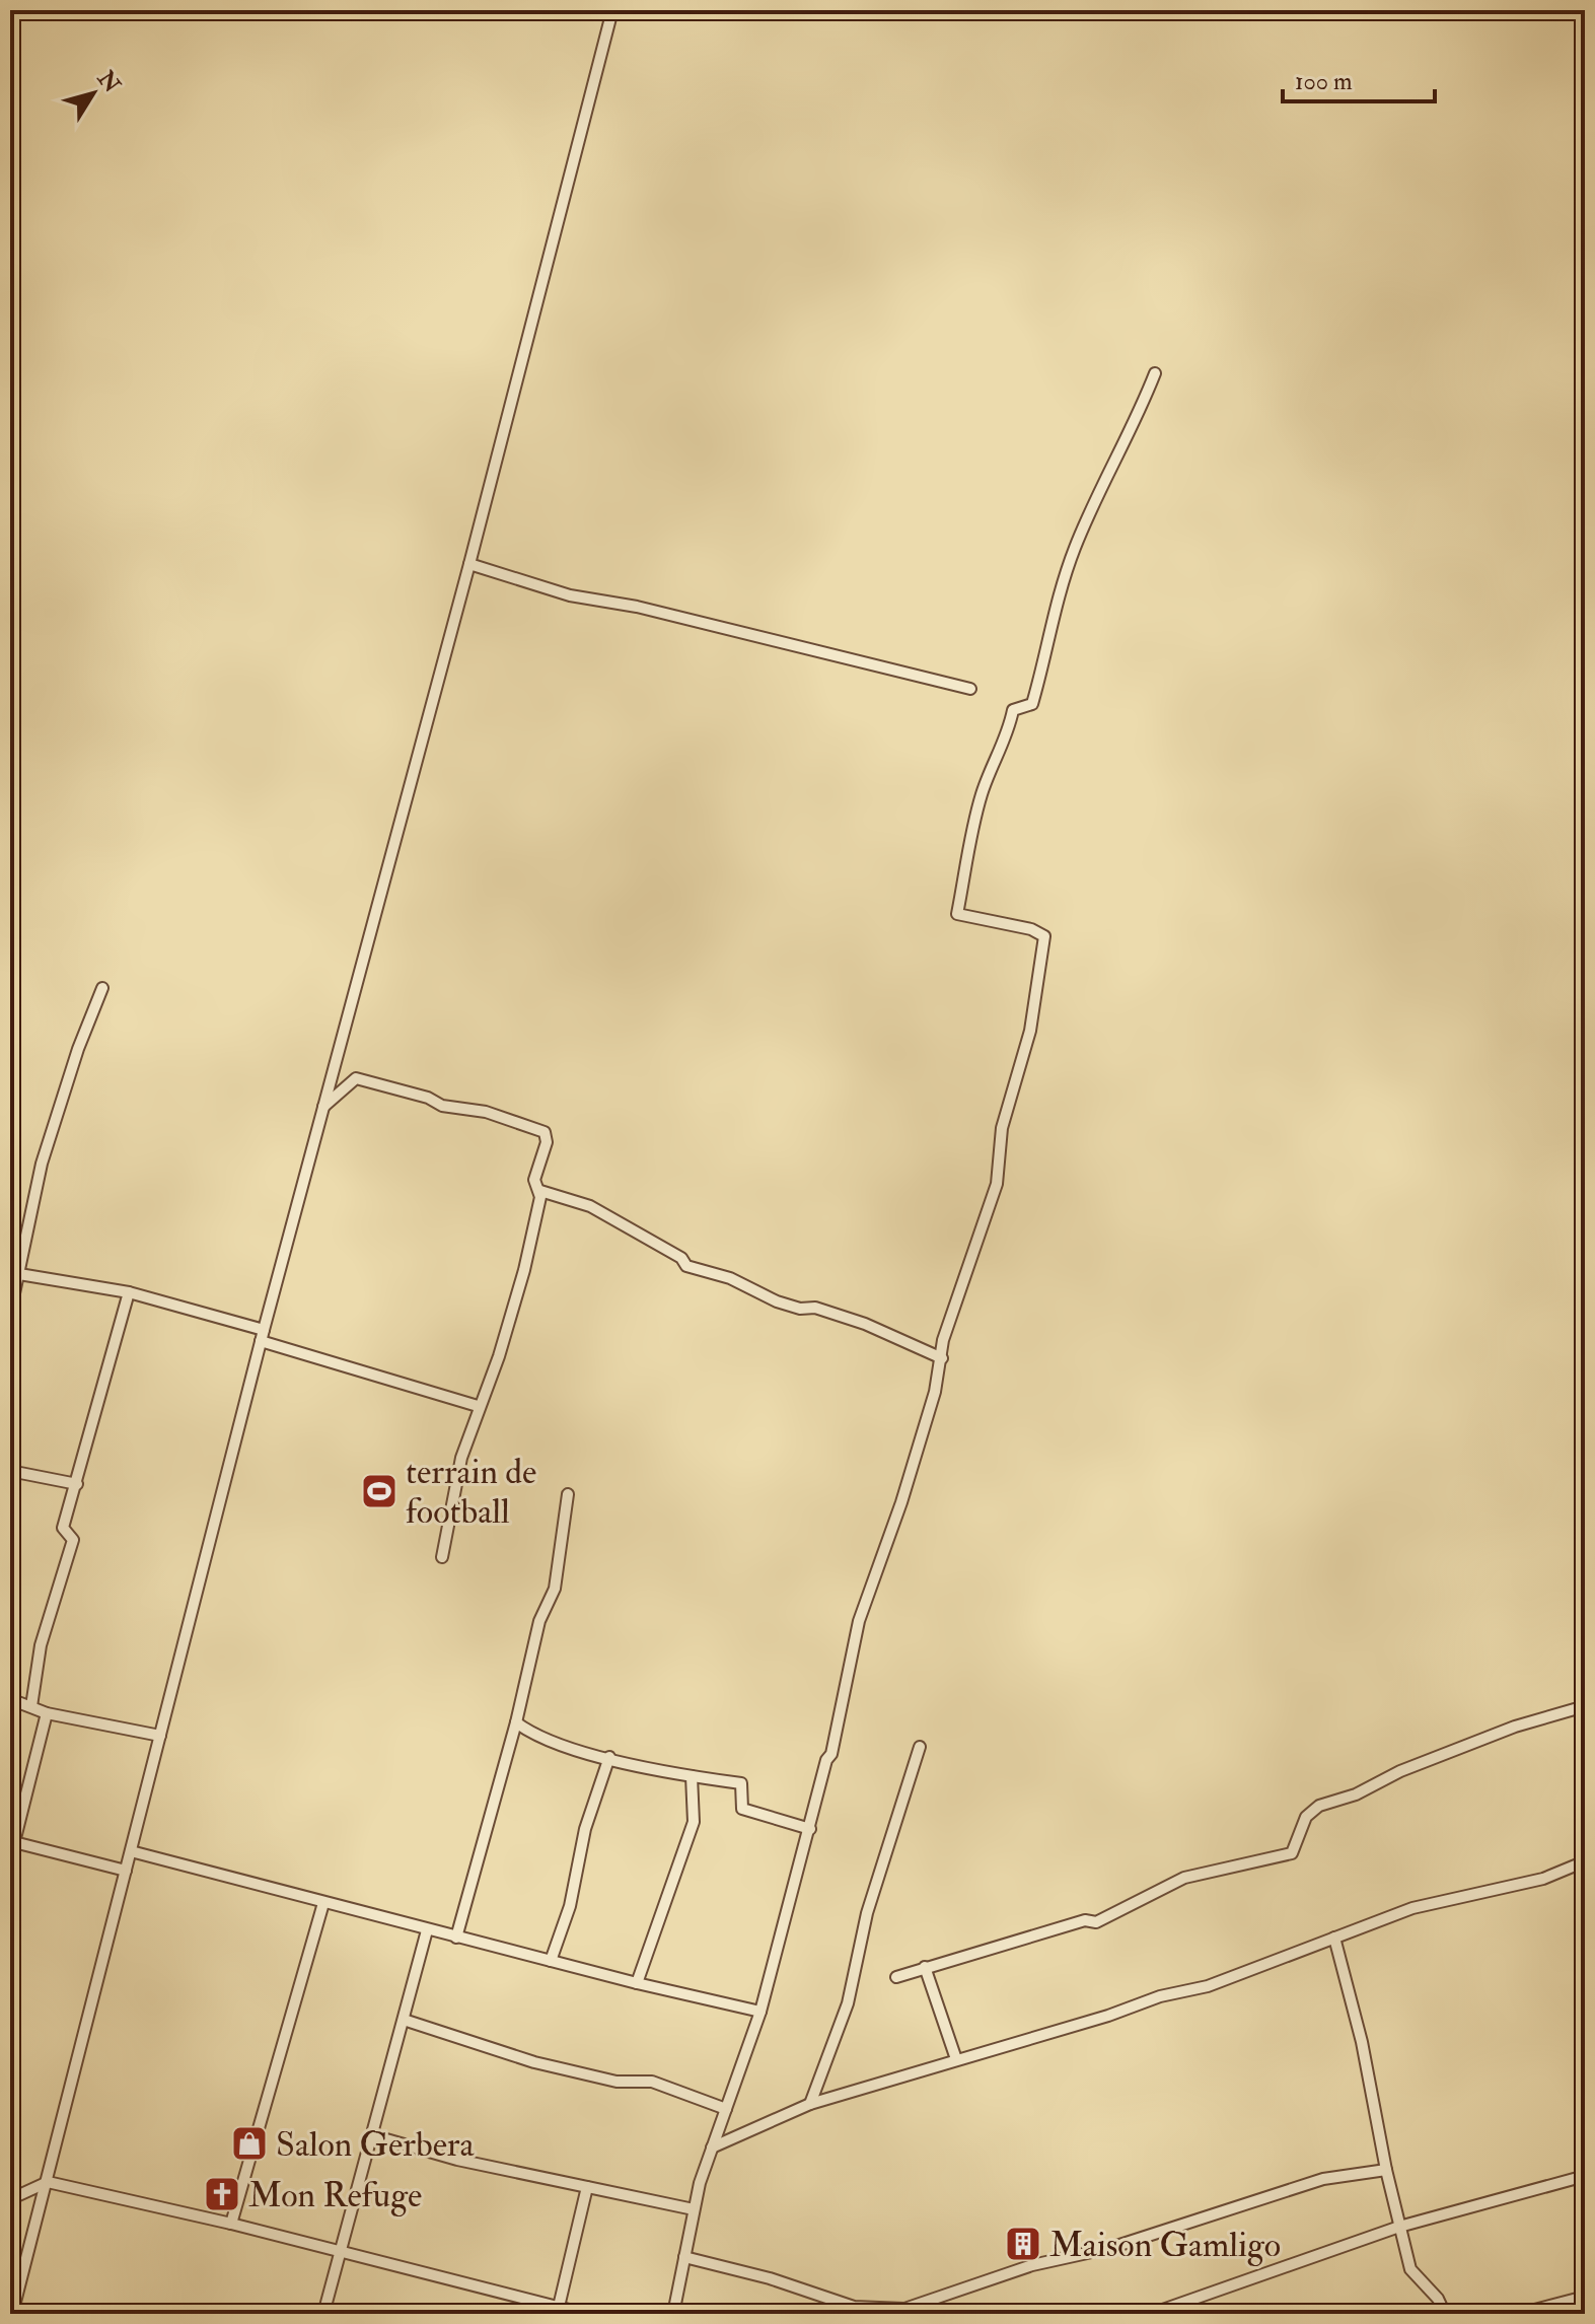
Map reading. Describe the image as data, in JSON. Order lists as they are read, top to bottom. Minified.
{"places":{"sports":["terrain de football"],"shop":["Salon Gerbera"],"church":["Mon Refuge"],"building":["Maison Gamligo"]},"scale_bar":"100 m","north":"top right"}
